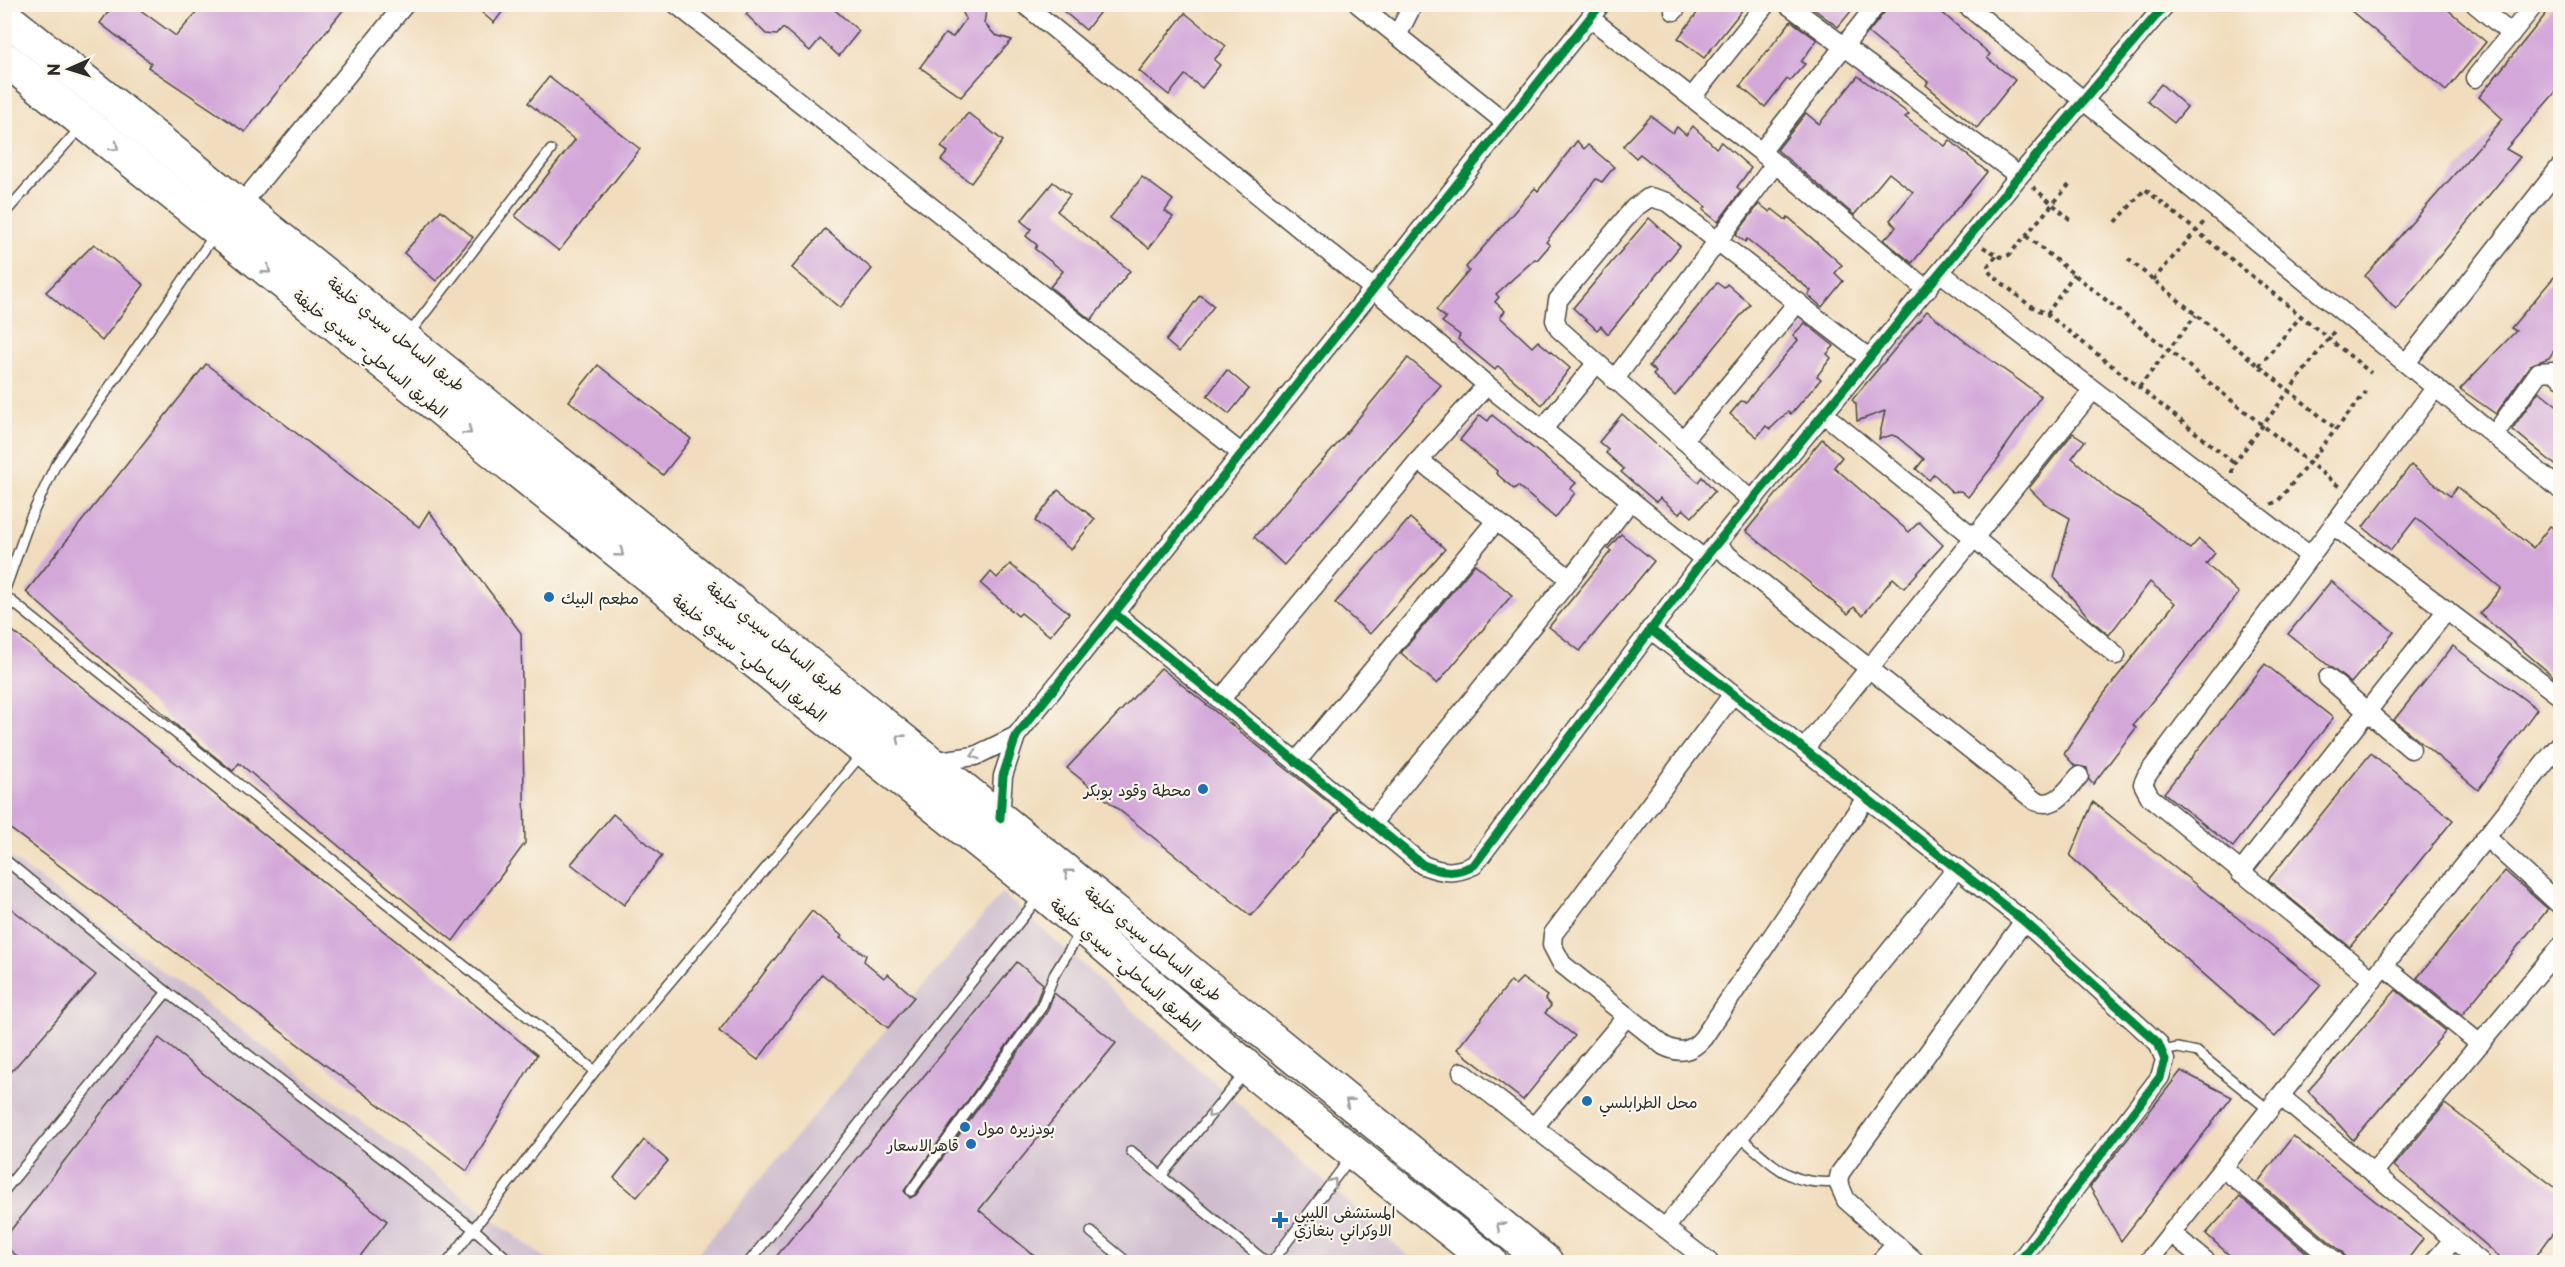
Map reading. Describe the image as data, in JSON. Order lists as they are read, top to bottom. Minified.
{"streets":{"highway":["طريق الساحل سيدي خليفة","الطريق الساحلي- سيدي خليفة"]},"one_way":["طريق الساحل سيدي خليفة","الطريق الساحلي- سيدي خليفة"],"places":{"other":["مطعم البيك","محطة وقود بوبكر","محل الطرابلسي","بودزيره مول","قاهرالاسعار"],"health":["المستشفى الليبي الاوكراني بنغازي"]},"north":"left"}
